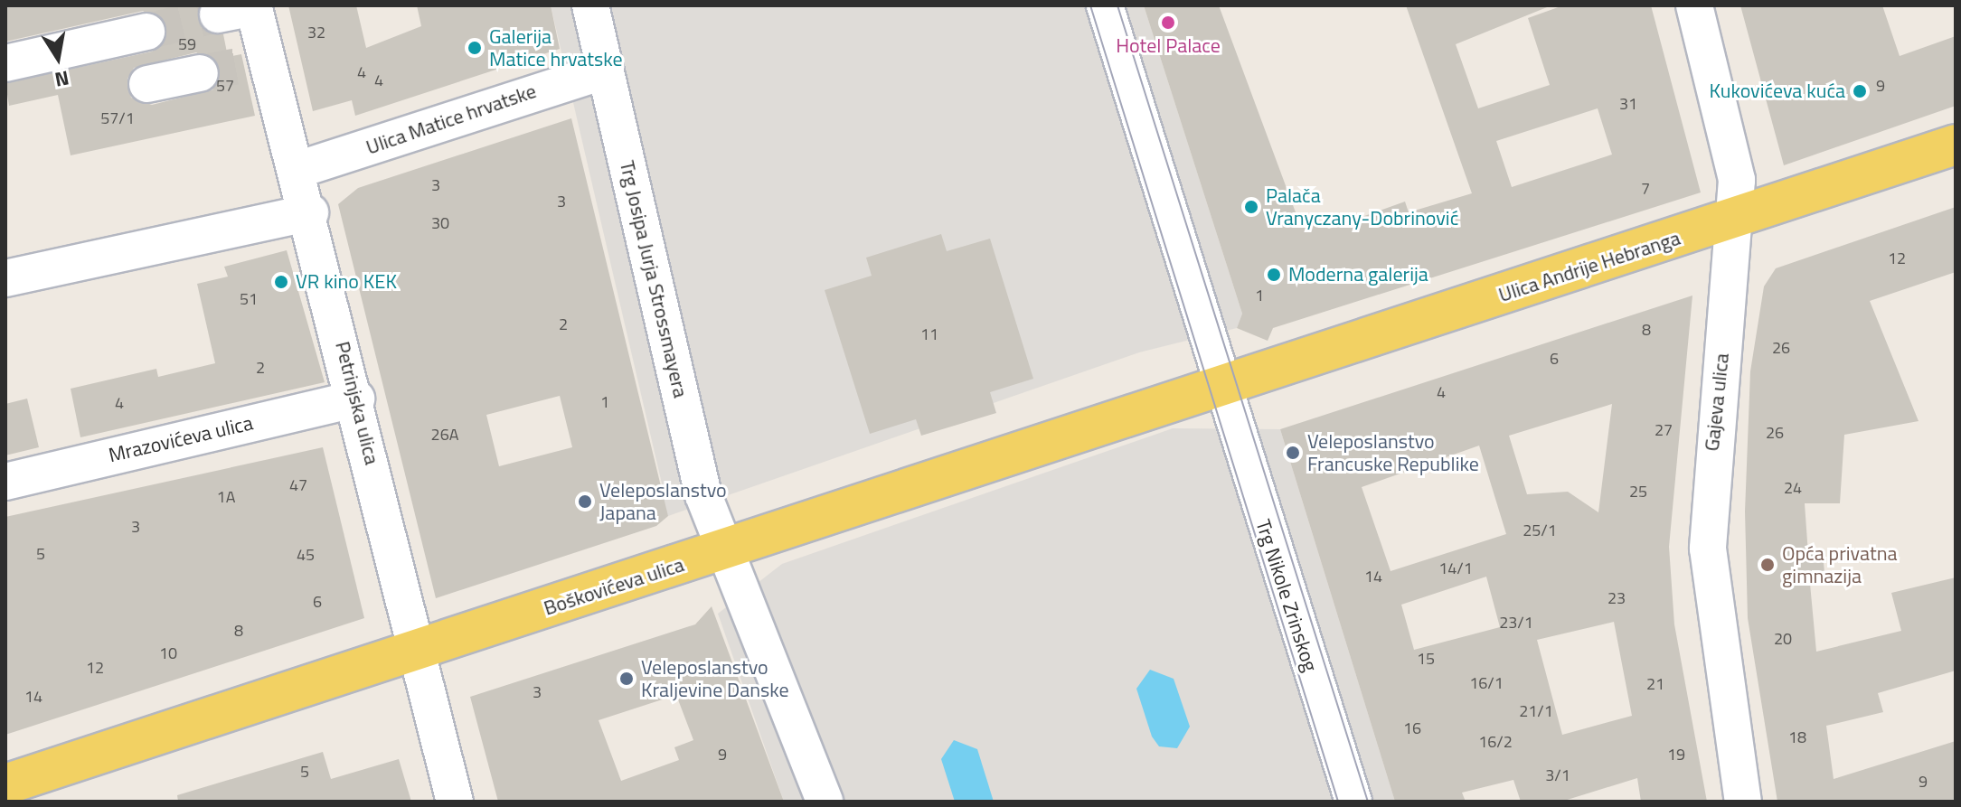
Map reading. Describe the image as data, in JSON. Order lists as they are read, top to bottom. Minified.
{"streets":{"main road":["Ulica Andrije Hebranga","Boškovićeva ulica"],"street":["Ulica Matice hrvatske","Trg Josipa Jurja Strossmayera","Gajeva ulica","Petrinjska ulica","Mrazovićeva ulica","Trg Nikole Zrinskog"]},"crossings":[["Ulica Matice hrvatske","Trg Josipa Jurja Strossmayera"],["Ulica Matice hrvatske","Petrinjska ulica"],["Ulica Andrije Hebranga","Gajeva ulica"],["Ulica Andrije Hebranga","Boškovićeva ulica"],["Ulica Andrije Hebranga","Trg Nikole Zrinskog"],["Trg Josipa Jurja Strossmayera","Boškovićeva ulica"],["Petrinjska ulica","Mrazovićeva ulica"],["Petrinjska ulica","Boškovićeva ulica"],["Boškovićeva ulica","Trg Nikole Zrinskog"]],"places":["Hotel Palace","Galerija Matice hrvatske","Kukovićeva kuća","Palača Vranyczany-Dobrinović","Moderna galerija","VR kino KEK","Veleposlanstvo Francuske Republike","Veleposlanstvo Japana","Opća privatna gimnazija","Veleposlanstvo Kraljevine Danske"],"house_numbers":["32","59","4","4","57","9","31","57/1","3","7","3","30","12","1","51","2","8","11","26","6","2","4","1","4","27","26","26A","47","24","25","1A","3","25/1","5","45","14/1","14","23","6","23/1","8","20","10","15","12","16/1","21","3","14","21/1","16","18","16/2","9","19","5","3/1","9"],"north":"bottom"}
